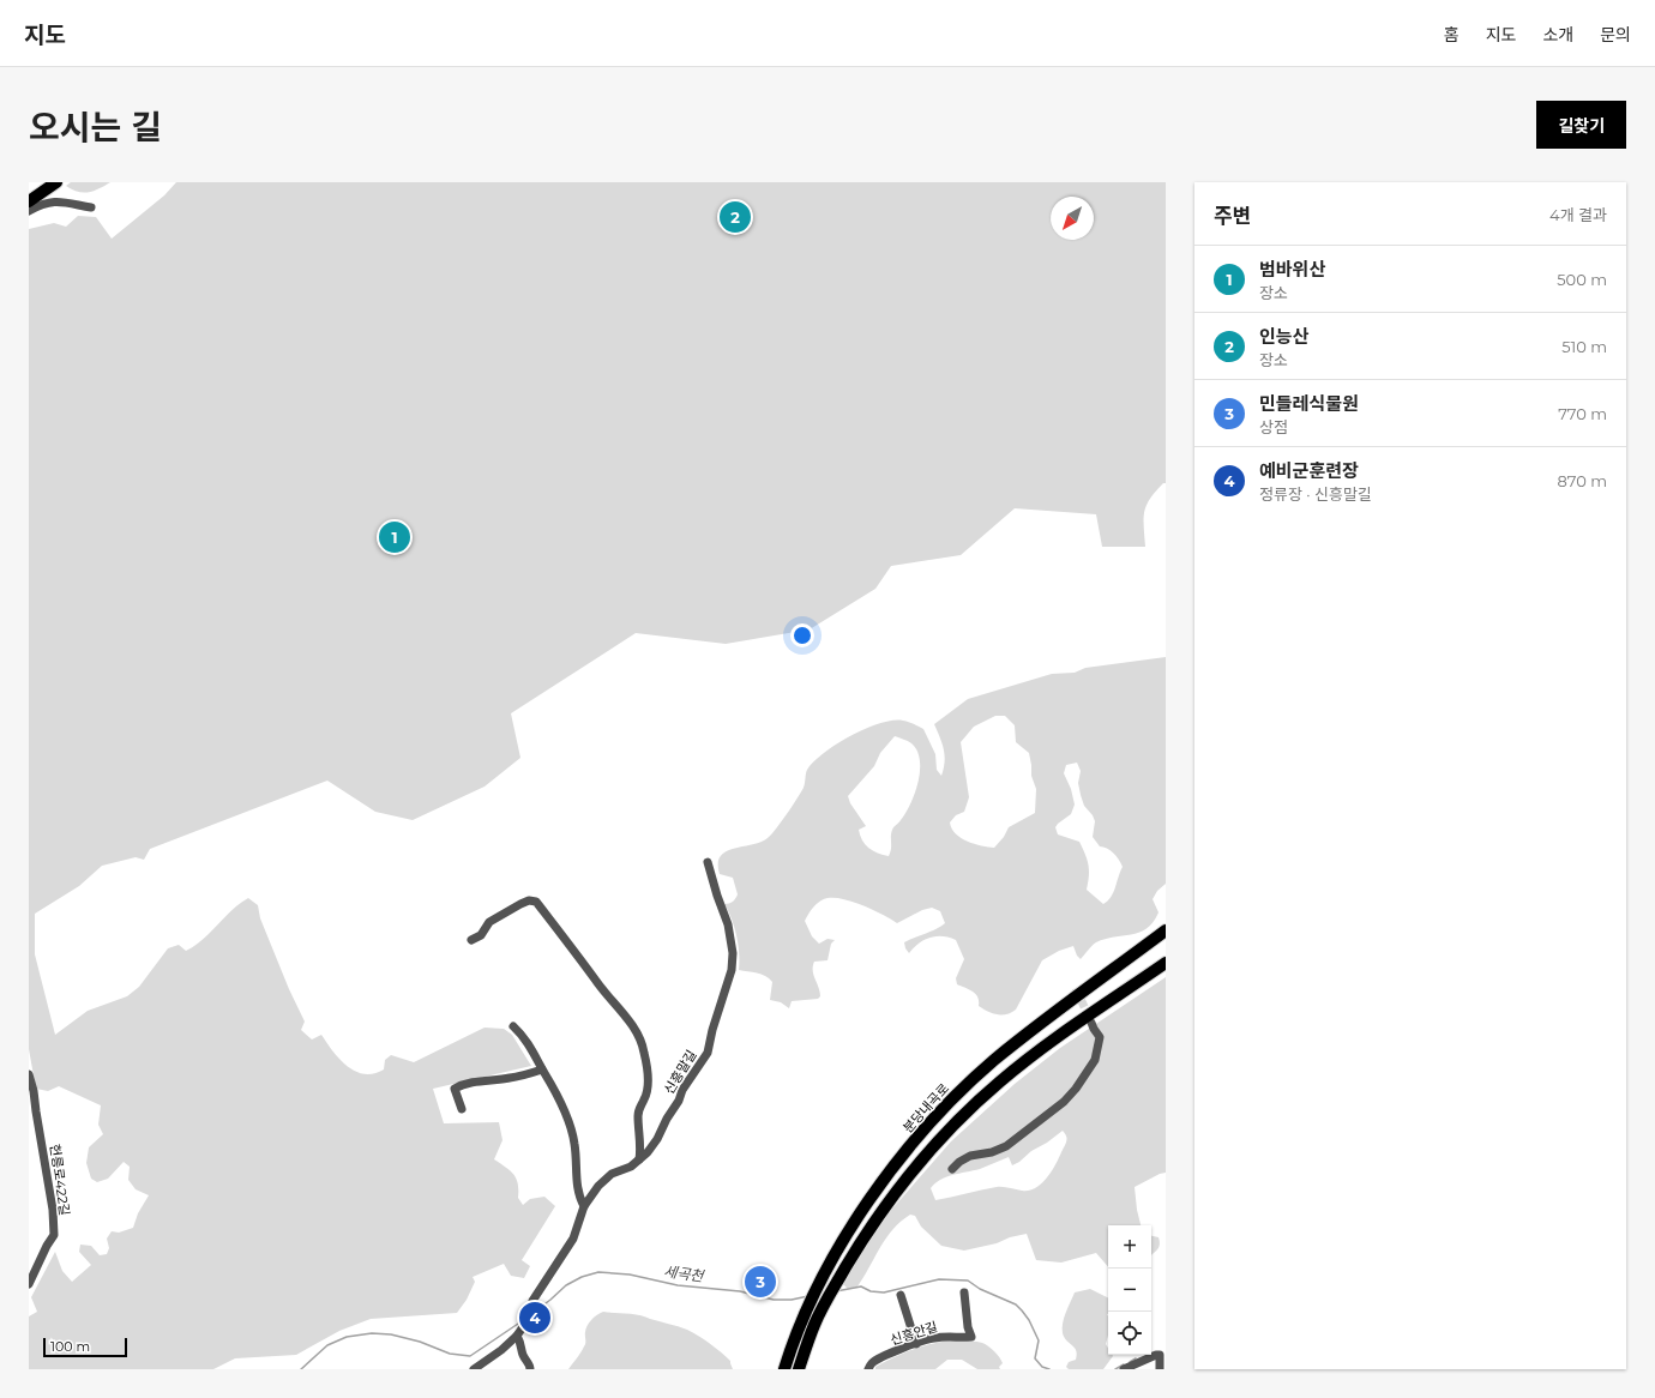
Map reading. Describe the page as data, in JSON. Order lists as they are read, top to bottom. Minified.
{"streets":{"highway":["분당내곡로"],"street":["신흥말길","헌릉로422길","신흥안길"]},"water":["세곡천"],"scale_bar":"100 m","north":"bottom left","page":{"header":"지도","nav":["홈","지도","소개","문의"],"title":"오시는 길","buttons":"길찾기","heading":["주변","4개 결과"],"pins":["2","1","3","4"],"list":[{"mark":"1","name":"범바위산","note":"장소","value":"500 m"},{"mark":"2","name":"인능산","note":"장소","value":"510 m"},{"mark":"3","name":"민들레식물원","note":"상점","value":"770 m"},{"mark":"4","name":"예비군훈련장","note":"정류장 · 신흥말길","value":"870 m"}],"map_buttons":["+","−"],"scale":"100 m"}}
